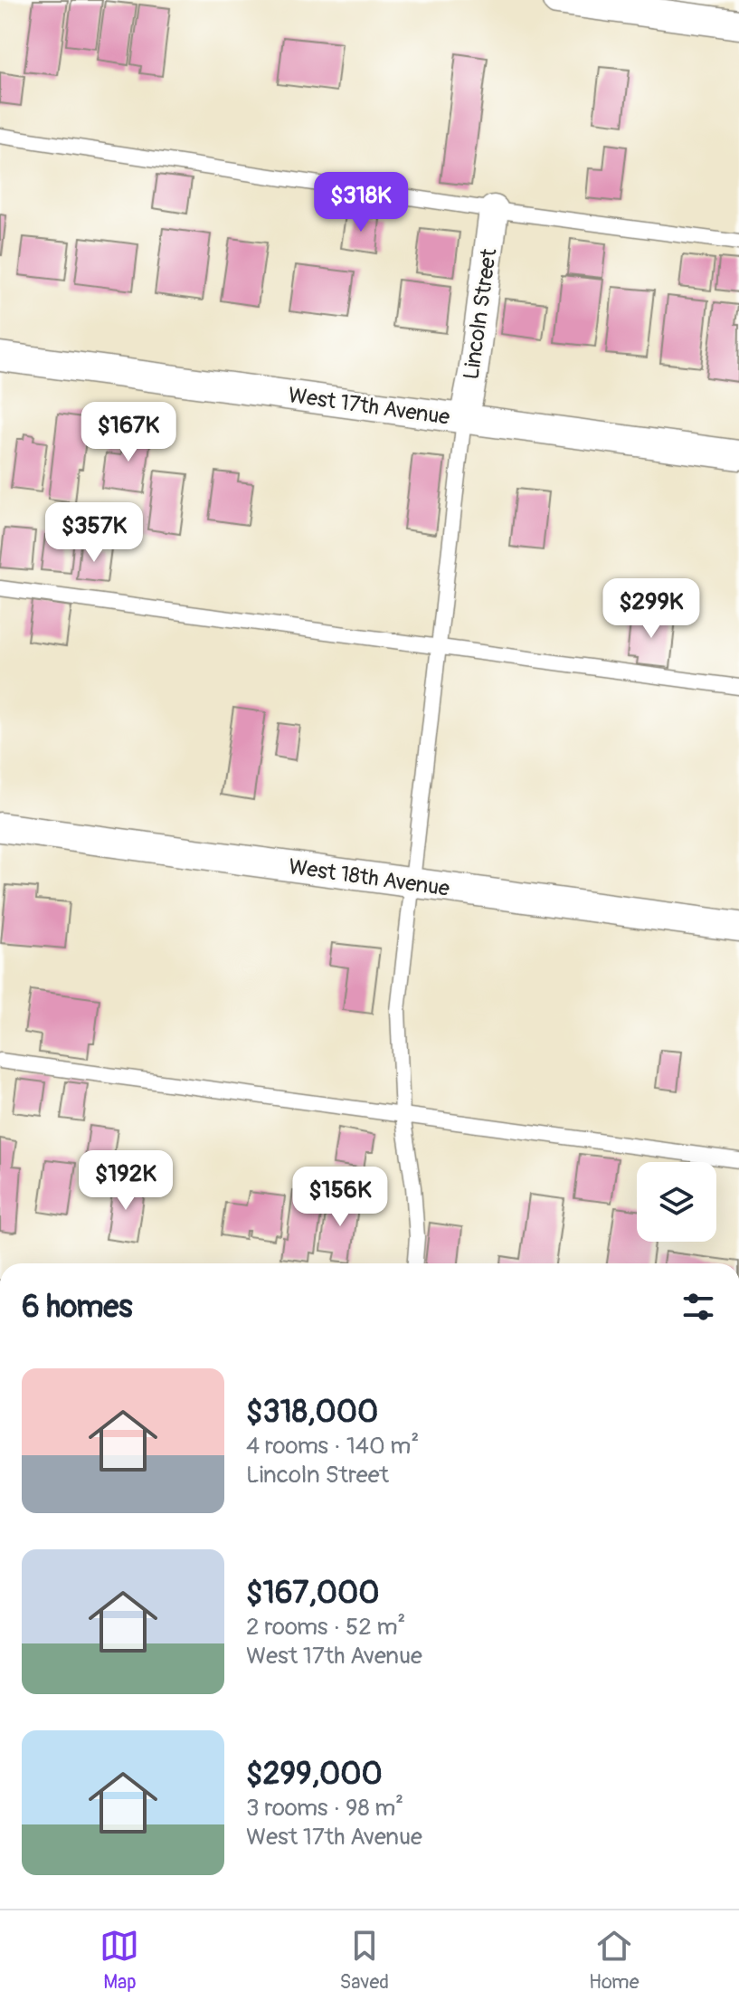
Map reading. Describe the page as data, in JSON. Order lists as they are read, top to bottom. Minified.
{"streets":{"street":["Lincoln Street","West 17th Avenue","West 18th Avenue"]},"crossings":[["Lincoln Street","West 17th Avenue"]],"page":{"price":["$318K","$167K","$357K","$299K","$192K","$156K"],"heading":"6 homes","list":[{"name":"$318,000","note":"4 rooms · 140 m² · Lincoln Street"},{"name":"$167,000","note":"2 rooms · 52 m² · West 17th Avenue"},{"name":"$299,000","note":"3 rooms · 98 m² · West 17th Avenue"}],"tabs":["Map","Saved","Home"]}}
